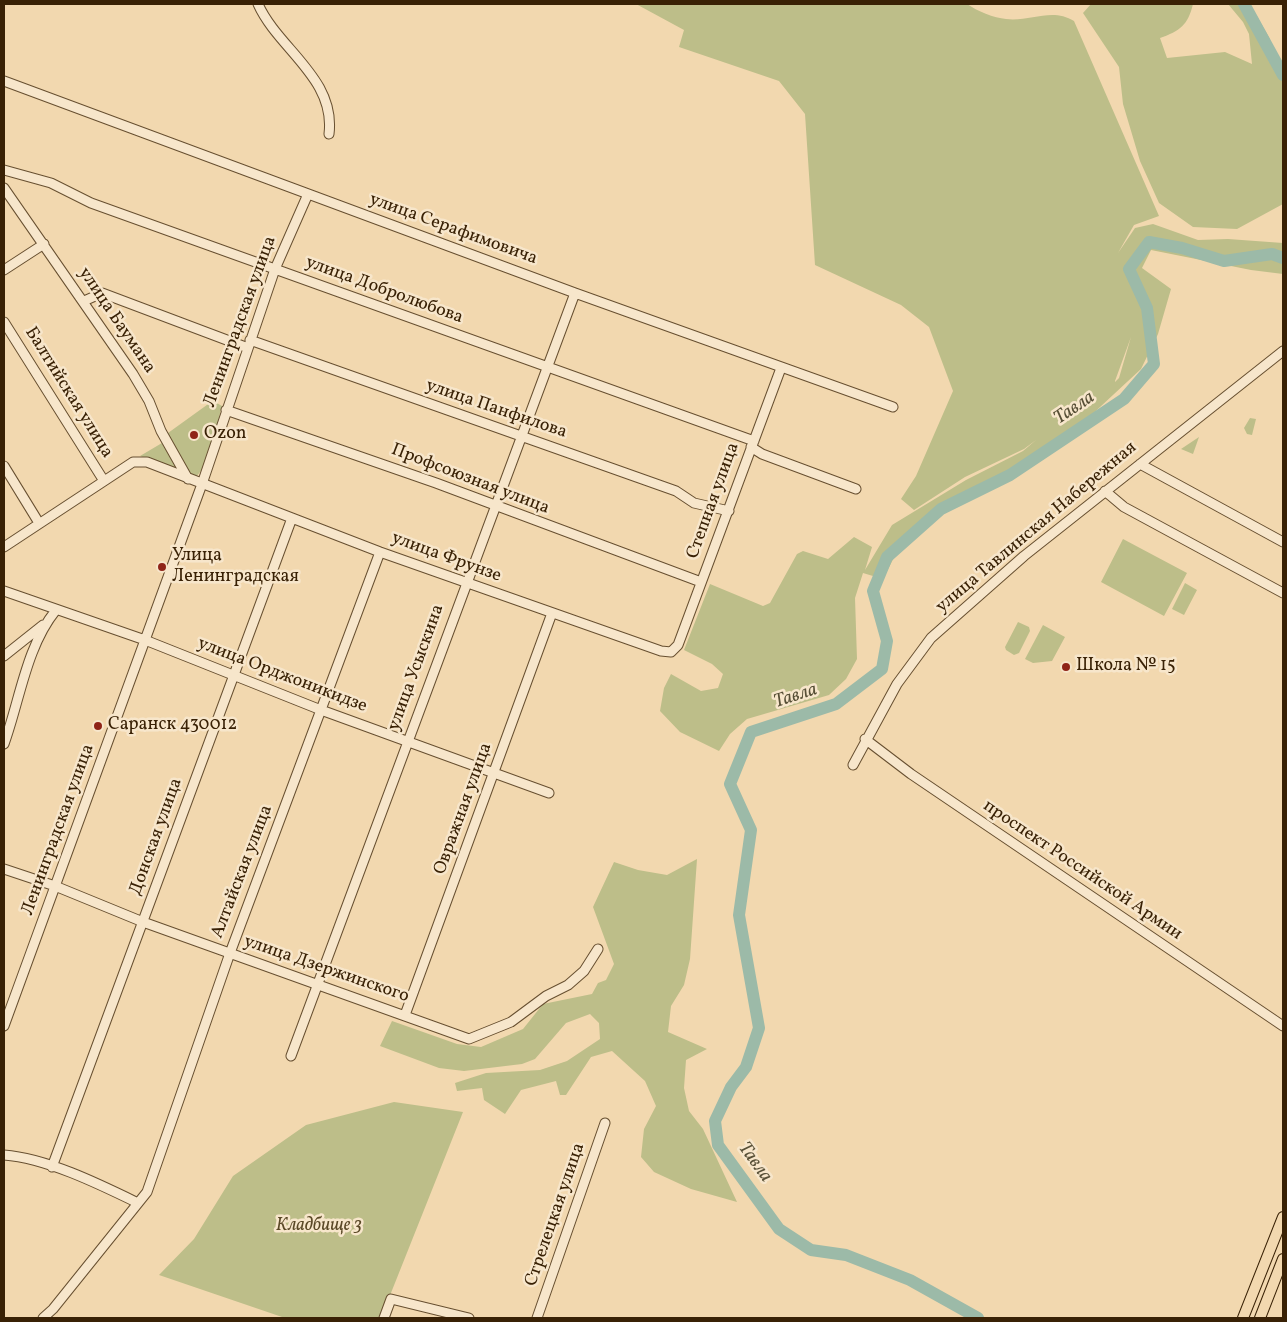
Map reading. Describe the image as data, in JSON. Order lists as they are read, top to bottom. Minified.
{"streets":{"street":["улица Серафимовича","улица Добролюбова","улица Баумана","Ленинградская улица","Балтийская улица","улица Панфилова","Профсоюзная улица","Степная улица","улица Тавлинская Набережная","улица Фрунзе","улица Усыскина","улица Орджоникидзе","Овражная улица","Донская улица","проспект Российской Армии","Алтайская улица","улица Дзержинского","Стрелецкая улица"]},"crossings":[["улица Серафимовича","Ленинградская улица"],["улица Серафимовича","Степная улица"],["улица Серафимовича","улица Усыскина"],["улица Добролюбова","Ленинградская улица"],["улица Добролюбова","Степная улица"],["улица Добролюбова","улица Усыскина"],["улица Баумана","улица Панфилова"],["улица Баумана","улица Фрунзе"],["Ленинградская улица","улица Панфилова"],["Ленинградская улица","Профсоюзная улица"],["Ленинградская улица","улица Фрунзе"],["Ленинградская улица","улица Орджоникидзе"],["Ленинградская улица","улица Дзержинского"],["Балтийская улица","улица Фрунзе"],["улица Панфилова","Степная улица"],["улица Панфилова","улица Усыскина"],["Профсоюзная улица","Степная улица"],["Профсоюзная улица","улица Усыскина"],["Степная улица","улица Фрунзе"],["улица Тавлинская Набережная","проспект Российской Армии"],["улица Фрунзе","улица Усыскина"],["улица Фрунзе","Овражная улица"],["улица Фрунзе","Донская улица"],["улица Фрунзе","Алтайская улица"],["улица Усыскина","улица Орджоникидзе"],["улица Усыскина","улица Дзержинского"],["улица Орджоникидзе","Овражная улица"],["улица Орджоникидзе","Донская улица"],["улица Орджоникидзе","Алтайская улица"],["Овражная улица","улица Дзержинского"],["Донская улица","улица Дзержинского"],["Алтайская улица","улица Дзержинского"]],"water":["Тавла"],"parks":["Кладбище 3"],"places":["Ozon","Улица Ленинградская","Школа № 15","Саранск 430012"]}
